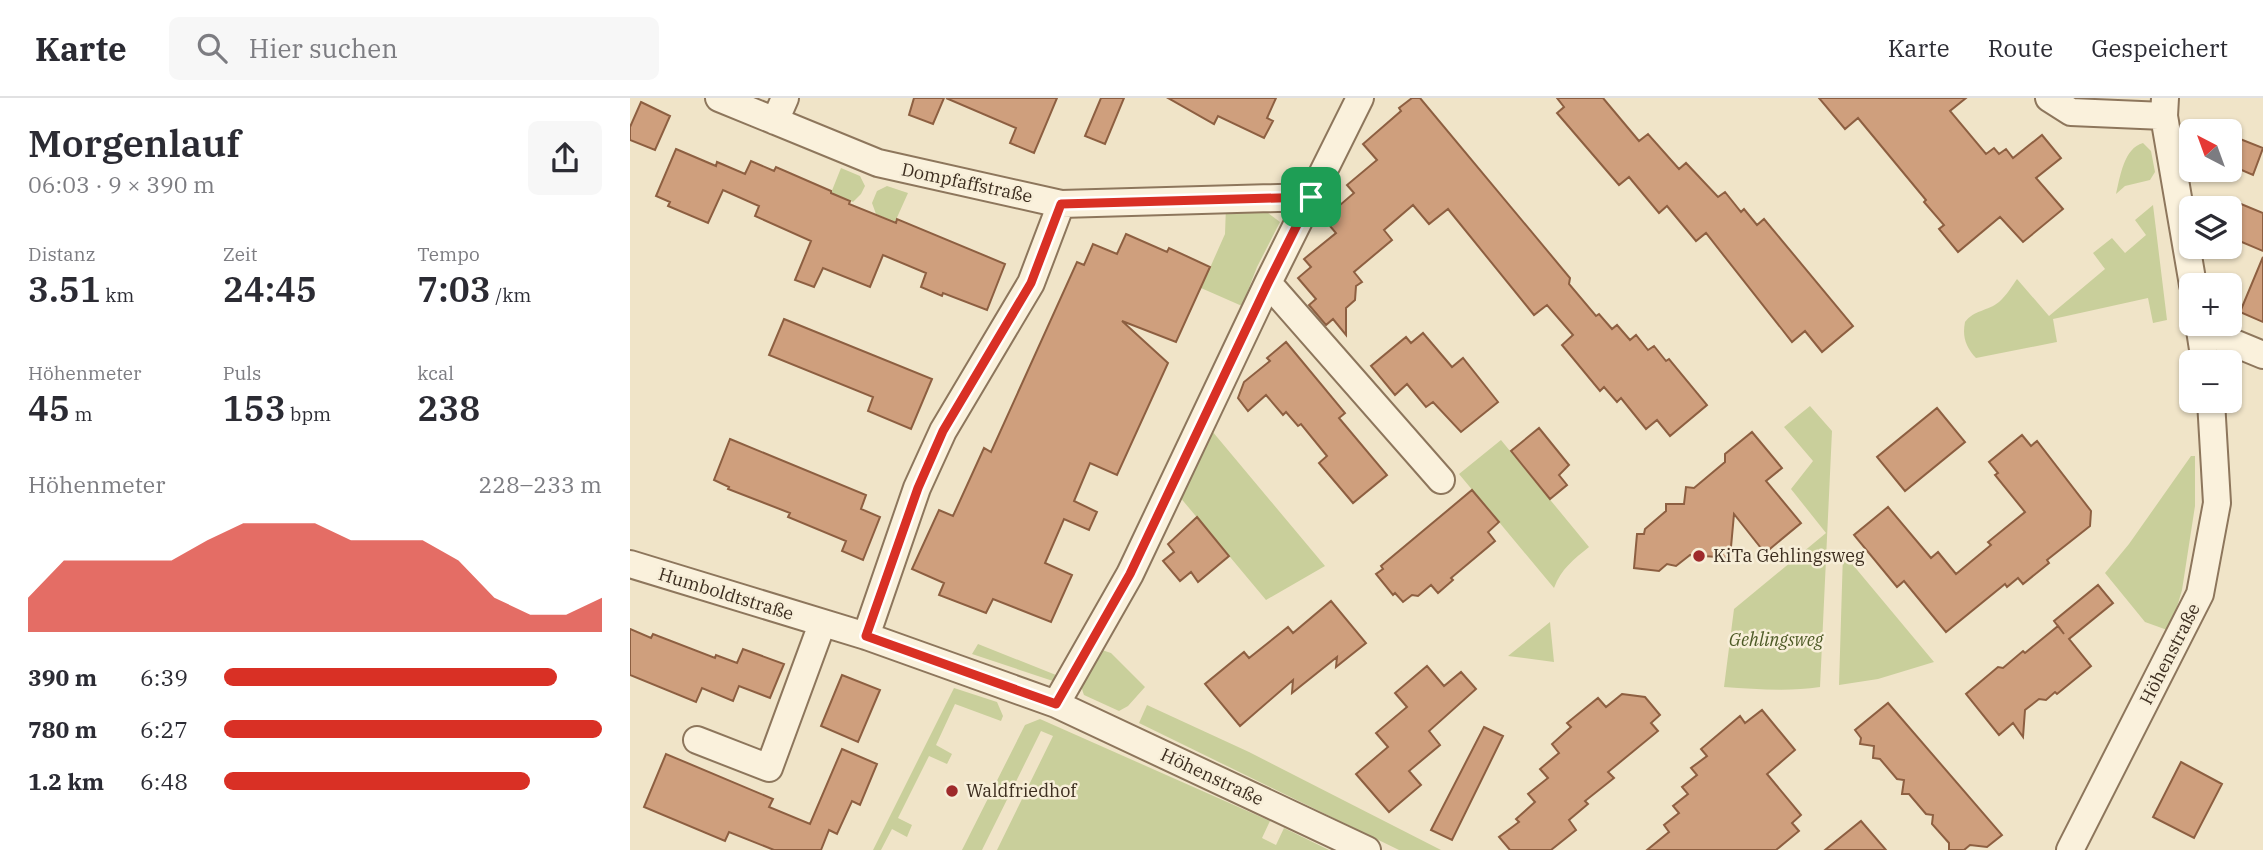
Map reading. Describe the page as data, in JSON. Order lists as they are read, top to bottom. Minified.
{"streets":{"street":["Dompfaffstraße","Humboldtstraße","Höhenstraße"]},"crossings":[["Humboldtstraße","Höhenstraße"]],"parks":["Gehlingsweg"],"places":["KiTa Gehlingsweg","Waldfriedhof"],"north":"top left","page":{"header":"Karte","search":"Hier suchen","nav":["Karte","Route","Gespeichert"],"heading":["Morgenlauf","06:03 · 9 × 390 m"],"map_buttons":["+","−"],"stats":[["Distanz","3.51 km"],["Zeit","24:45"],["Tempo","7:03 /km"],["Höhenmeter","45 m"],["Puls","153 bpm"],["kcal","238"]],"chart":["Höhenmeter","228–233 m"],"list":[{"name":"390 m","note":"6:39"},{"name":"780 m","note":"6:27"},{"name":"1.2 km","note":"6:48"}]}}
